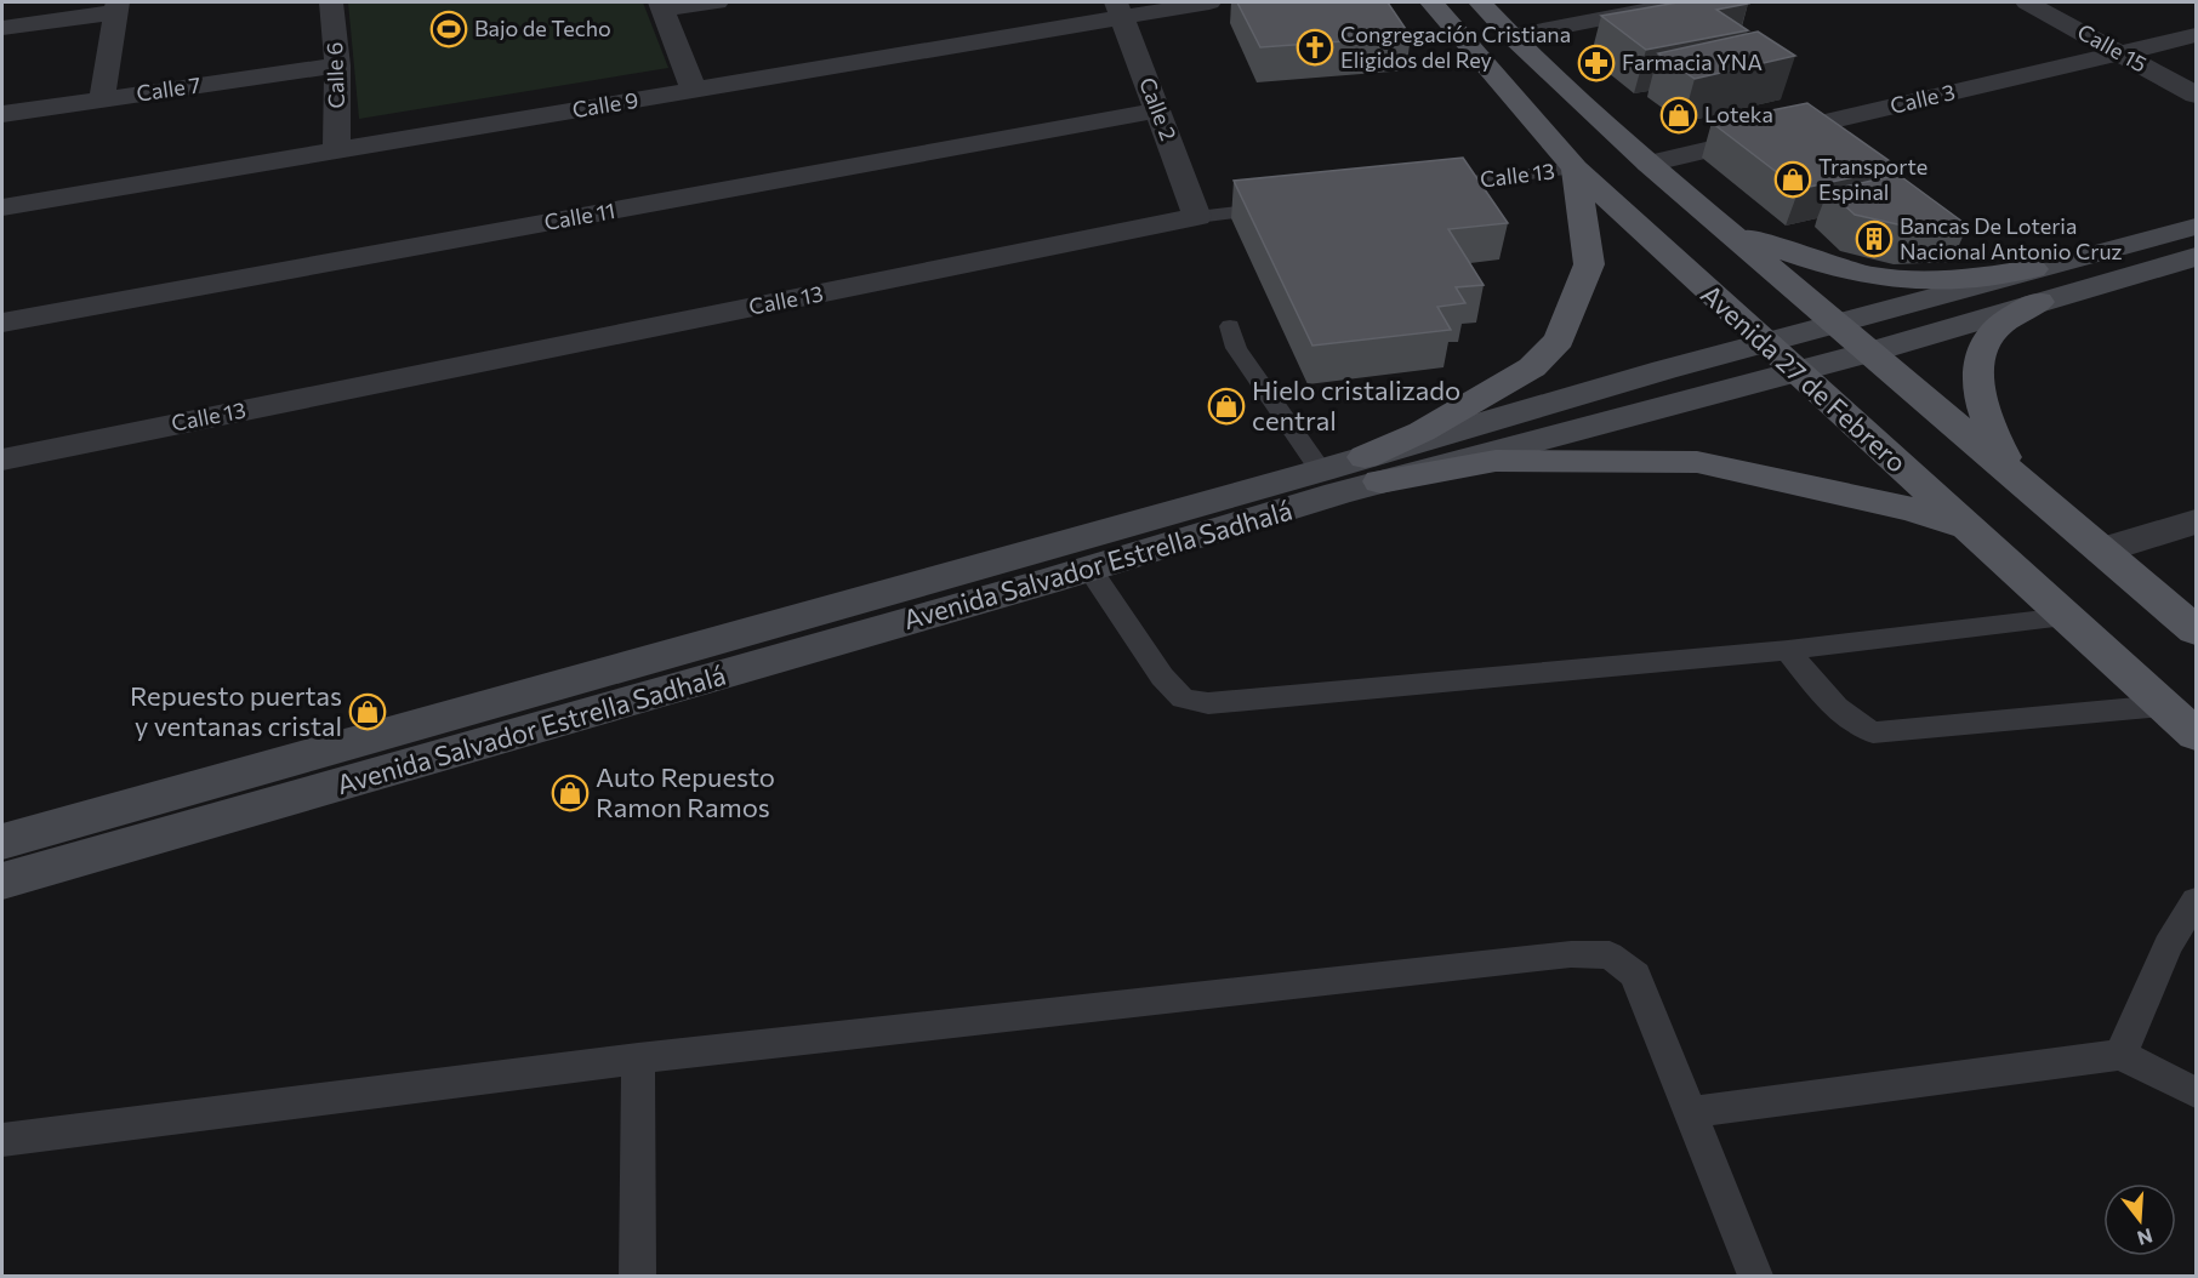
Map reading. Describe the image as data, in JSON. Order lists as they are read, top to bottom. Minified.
{"streets":{"main road":["Avenida 27 de Febrero","Avenida Salvador Estrella Sadhalá"],"street":["Calle 15","Calle 6","Calle 7","Calle 3","Calle 9","Calle 2","Calle 13","Calle 11"]},"crossings":[["Calle 15","Calle 3"],["Calle 6","Calle 7"],["Calle 6","Calle 9"],["Calle 9","Calle 2"],["Calle 2","Calle 13"],["Calle 2","Calle 11"],["Calle 13","Avenida 27 de Febrero"],["Avenida 27 de Febrero","Avenida Salvador Estrella Sadhalá"]],"places":{"sports":["Bajo de Techo"],"church":["Congregación Cristiana Eligidos del Rey"],"pharmacy":["Farmacia YNA"],"shop":["Loteka","Transporte Espinal","Hielo cristalizado central","Repuesto puertas y ventanas cristal","Auto Repuesto Ramon Ramos"],"building":["Bancas De Loteria Nacional Antonio Cruz"]},"north":"bottom"}
